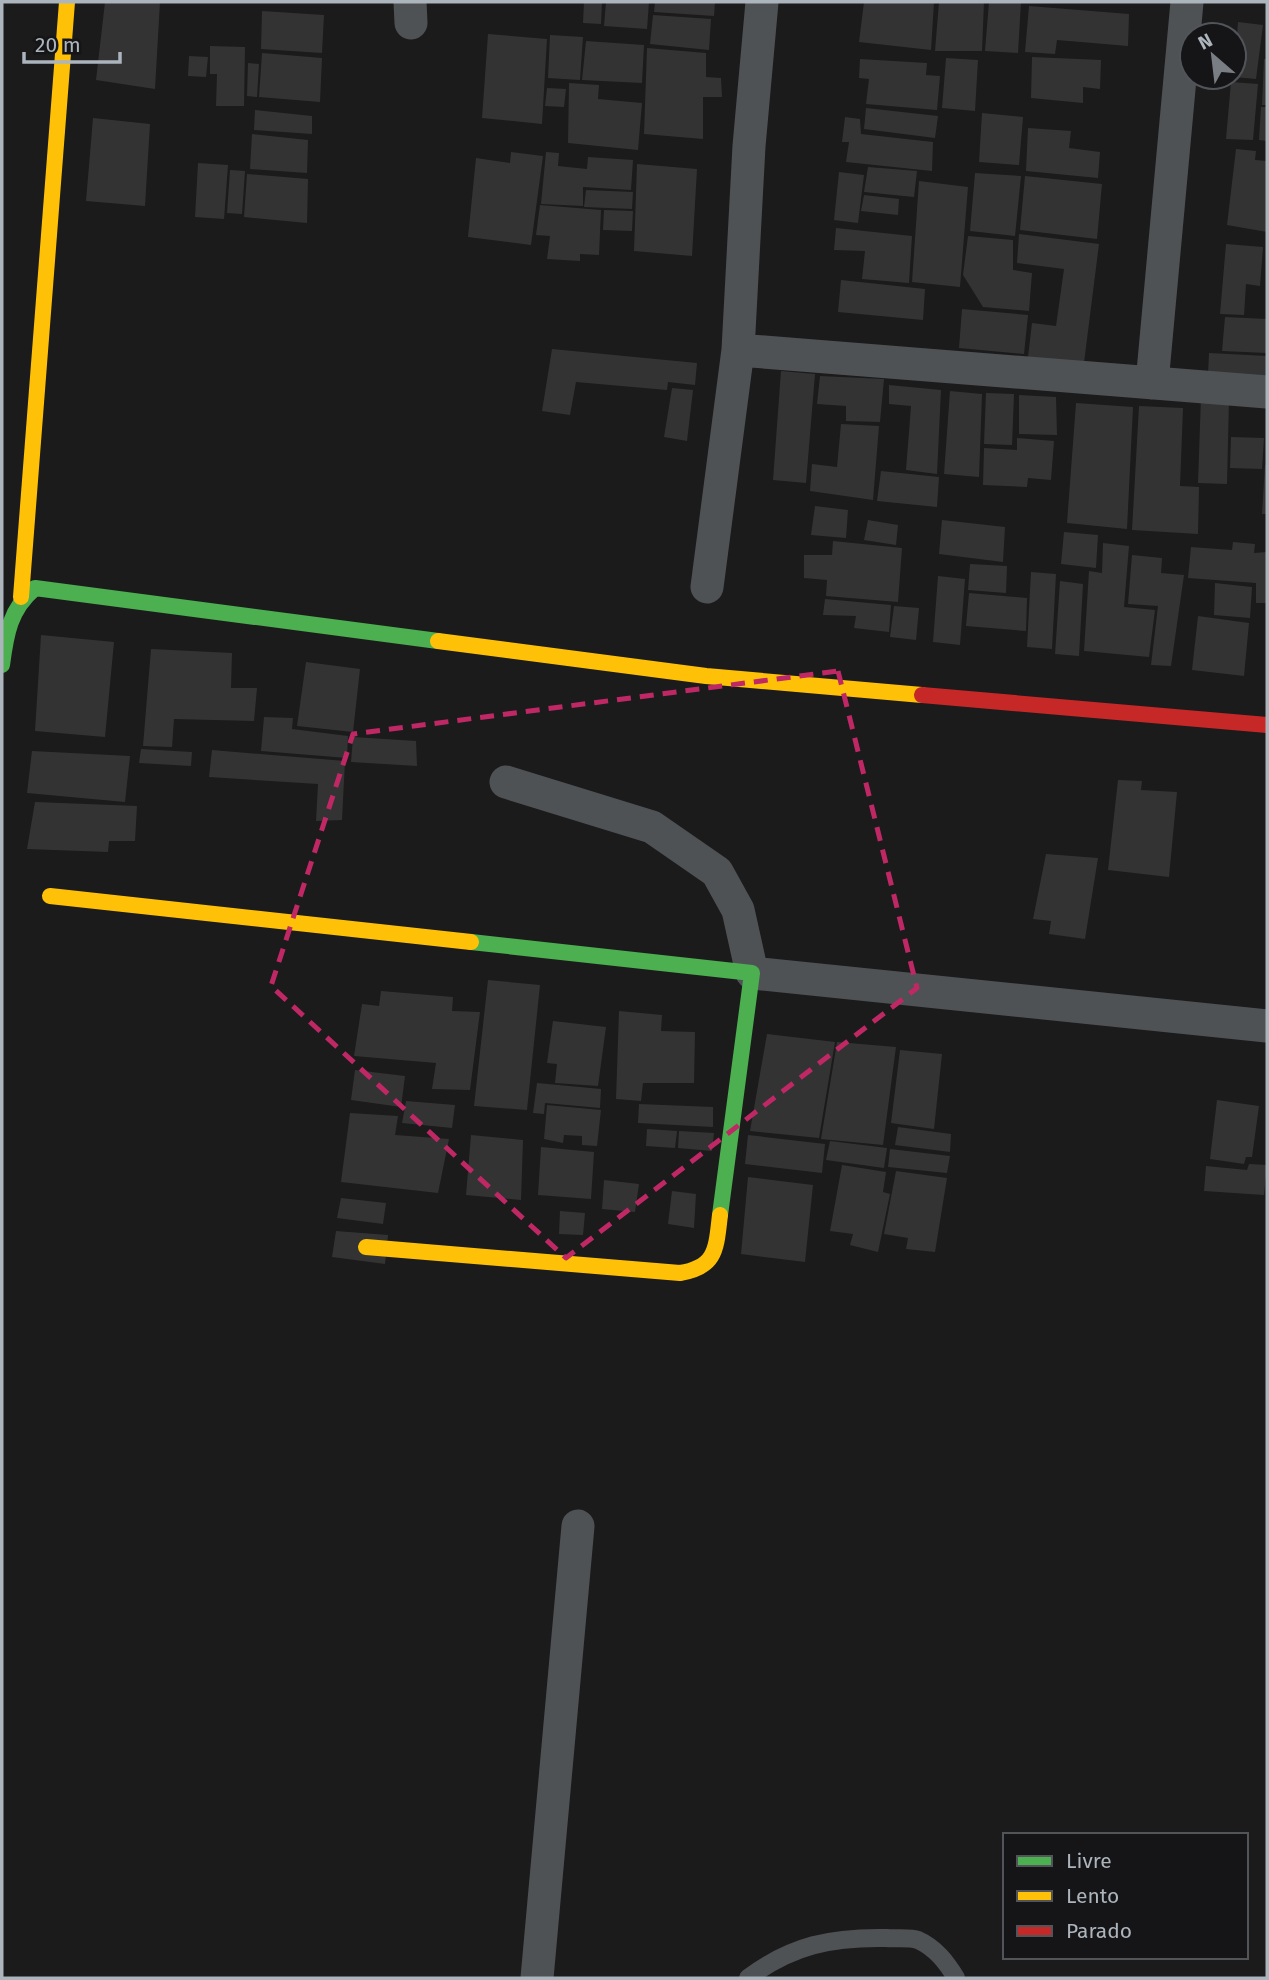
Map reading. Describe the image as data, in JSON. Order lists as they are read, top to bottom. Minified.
{"legend":["Livre","Lento","Parado"],"scale_bar":"20 m","north":"top left"}
